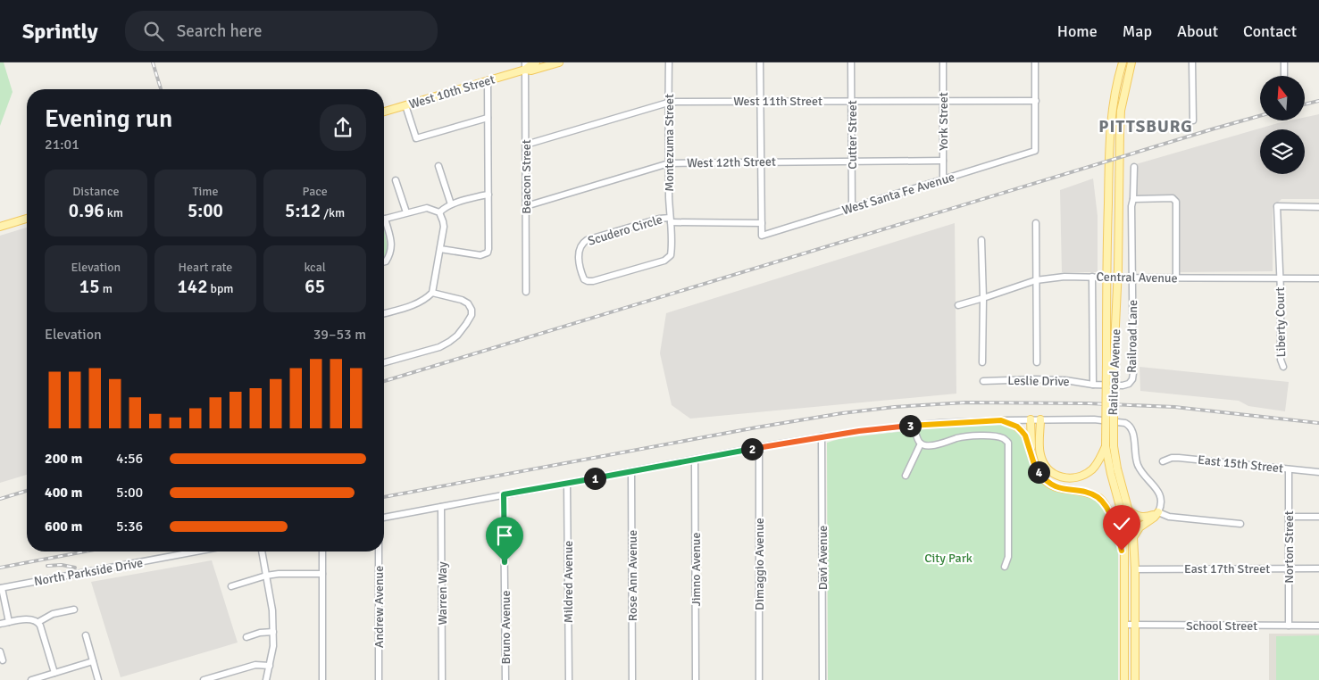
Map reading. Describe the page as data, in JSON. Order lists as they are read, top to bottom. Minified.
{"streets":{"main road":["West 10th Street","Railroad Avenue"],"street":["West 11th Street","York Street","Cutter Street","Montezuma Street","West 12th Street","Beacon Street","West Santa Fe Avenue","Scudero Circle","Central Avenue","Liberty Court","Railroad Lane","Leslie Drive","East 15th Street","Norton Street","Davi Avenue","Dimaggio Avenue","East 17th Street","Jimno Avenue","North Parkside Drive","Rose Ann Avenue","Mildred Avenue","Warren Way","Andrew Avenue","School Street","Bruno Avenue"]},"crossings":[["West 10th Street","Beacon Street"],["West 11th Street","York Street"],["West 11th Street","Cutter Street"],["West 11th Street","Montezuma Street"],["West 11th Street","Beacon Street"],["West 11th Street","West Santa Fe Avenue"],["York Street","West 12th Street"],["York Street","West Santa Fe Avenue"],["Cutter Street","West 12th Street"],["Cutter Street","West Santa Fe Avenue"],["Montezuma Street","West 12th Street"],["Montezuma Street","Scudero Circle"],["West 12th Street","Beacon Street"],["Central Avenue","Liberty Court"],["Central Avenue","Railroad Lane"],["Central Avenue","Railroad Avenue"],["Railroad Lane","Leslie Drive"],["Railroad Avenue","East 17th Street"],["Railroad Avenue","School Street"],["East 15th Street","Norton Street"],["Norton Street","East 17th Street"],["Norton Street","School Street"]],"districts":["PITTSBURG"],"parks":["City Park"],"north":"top","page":{"header":"Sprintly","search":"Search here","nav":["Home","Map","About","Contact"],"heading":["Evening run","21:01"],"stats":[["Distance","0.96 km"],["Time","5:00"],["Pace","5:12 /km"],["Elevation","15 m"],["Heart rate","142 bpm"],["kcal","65"]],"chart":["Elevation","39–53 m"],"pins":["3","2","4","1"],"list":[{"name":"200 m","note":"4:56"},{"name":"400 m","note":"5:00"},{"name":"600 m","note":"5:36"}]}}
